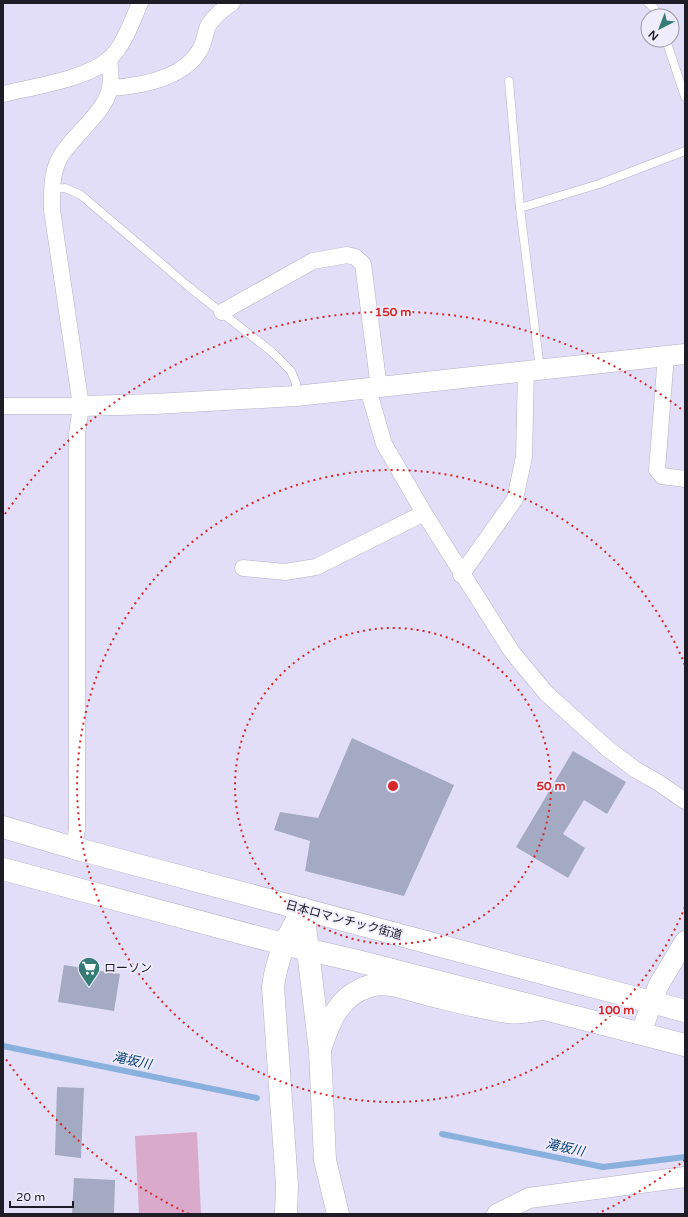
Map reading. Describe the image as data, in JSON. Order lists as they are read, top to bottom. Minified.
{"streets":{"highway":["日本ロマンチック街道"]},"water":["滝坂川"],"places":{"supermarket":["ローソン"]},"scale_bar":"20 m","north":"bottom left","rings":["150 m","50 m","100 m"]}
